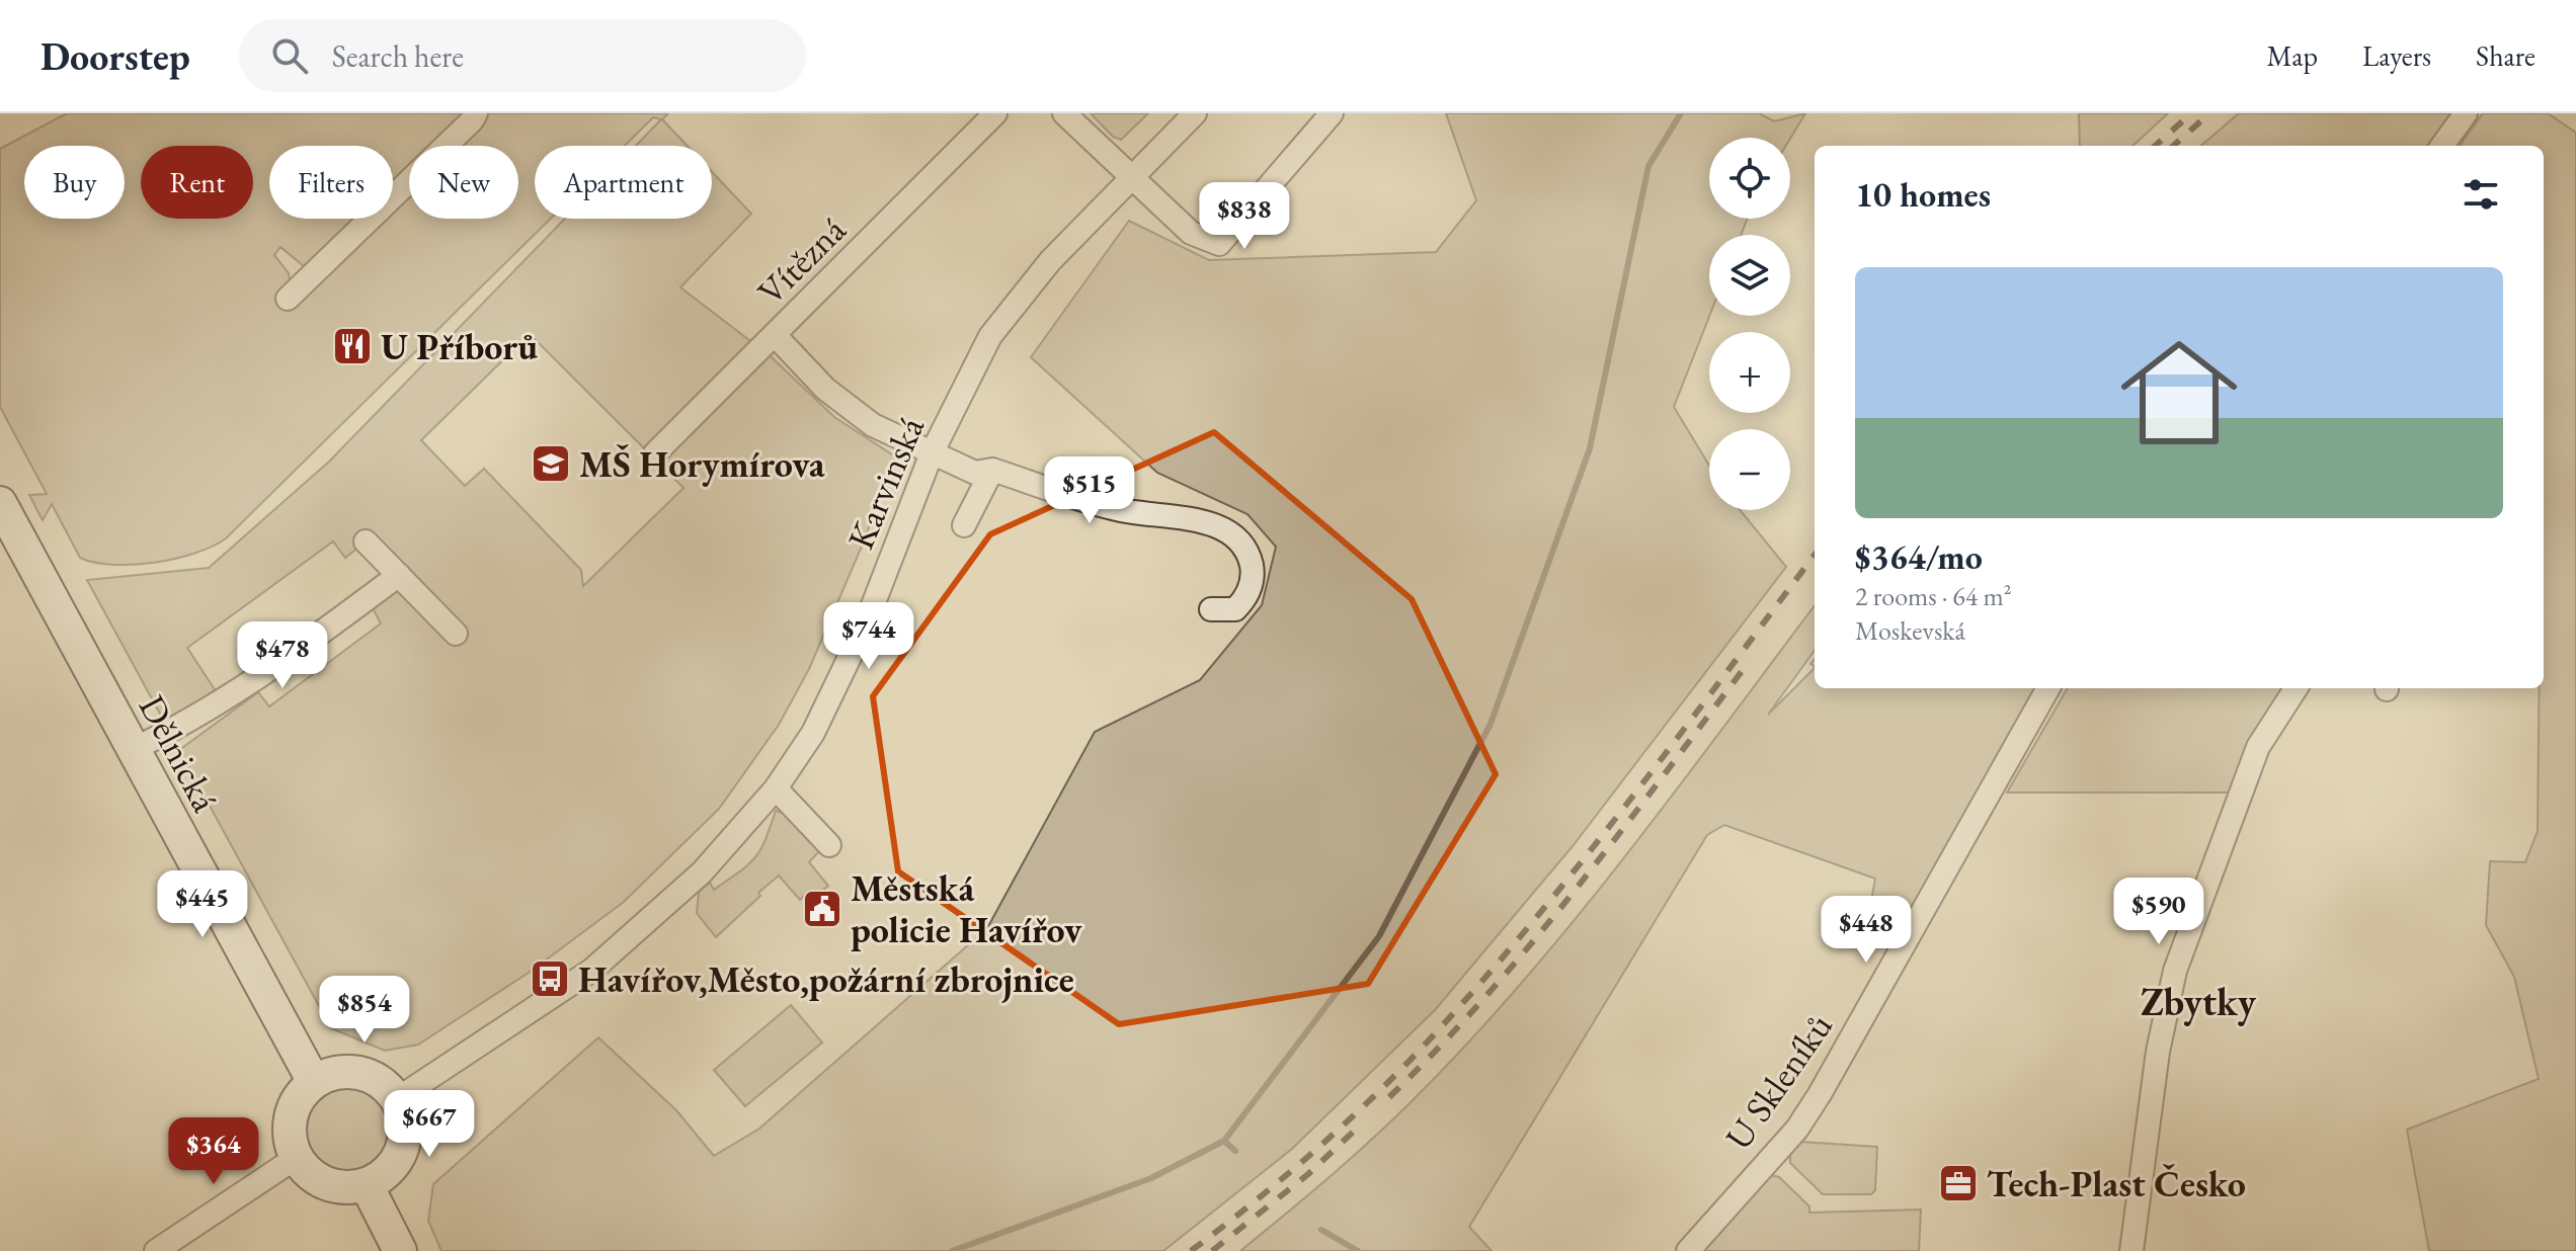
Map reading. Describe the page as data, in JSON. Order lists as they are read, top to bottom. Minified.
{"streets":{"street":["Vítězná","Karvinská","Dělnická","U Skleníků"]},"crossings":[["Karvinská","Dělnická"]],"districts":["Zbytky"],"places":{"restaurant":["U Příborů"],"school or university":["MŠ Horymírova"],"public building":["Městská policie Havířov"],"bus stop":["Havířov,Město,požární zbrojnice"],"office":["Tech-Plast Česko"]},"page":{"header":"Doorstep","search":"Search here","nav":["Map","Layers","Share"],"map_buttons":["+","−"],"chip":["Buy","Rent","Filters","New","Apartment"],"heading":"10 homes","price":["$838","$515","$744","$478","$445","$590","$448","$854","$667","$364"],"list":[{"name":"$364/mo","note":"2 rooms · 64 m² · Moskevská"}]}}
